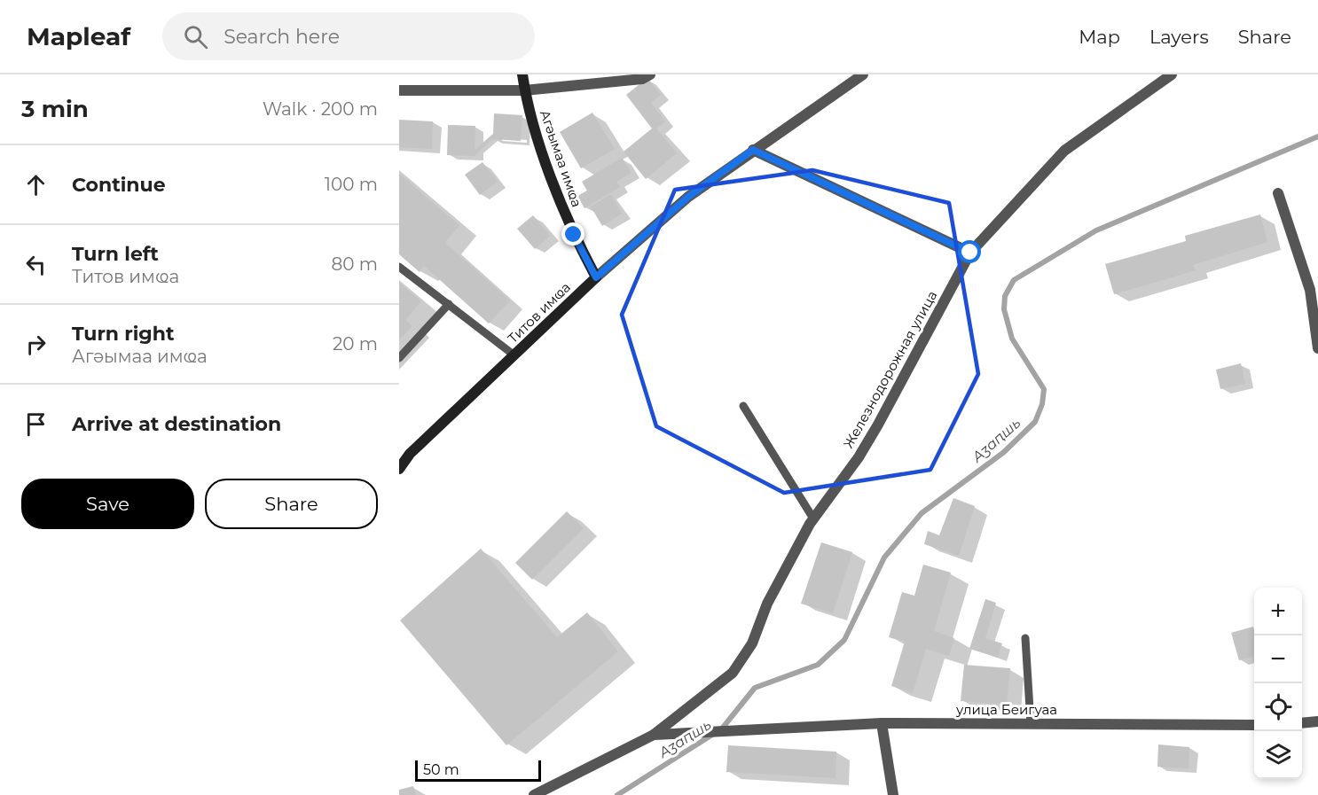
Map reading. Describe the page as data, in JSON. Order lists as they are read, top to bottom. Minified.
{"streets":{"street":["Агәымаа имҩа","Титов имҩа","Железнодорожная улица","улица Беигуаа"]},"crossings":[["Агәымаа имҩа","Титов имҩа"],["Железнодорожная улица","улица Беигуаа"]],"water":["Аӡаԥшь"],"scale_bar":"50 m","page":{"header":"Mapleaf","search":"Search here","nav":["Map","Layers","Share"],"heading":["3 min","Walk · 200 m"],"list":[["Continue","100 m"],["Turn left","Титов имҩа","80 m"],["Turn right","Агәымаа имҩа","20 m"],"Arrive at destination"],"buttons":["Save","Share"],"map_buttons":["+","−"],"scale":"50 m"}}
